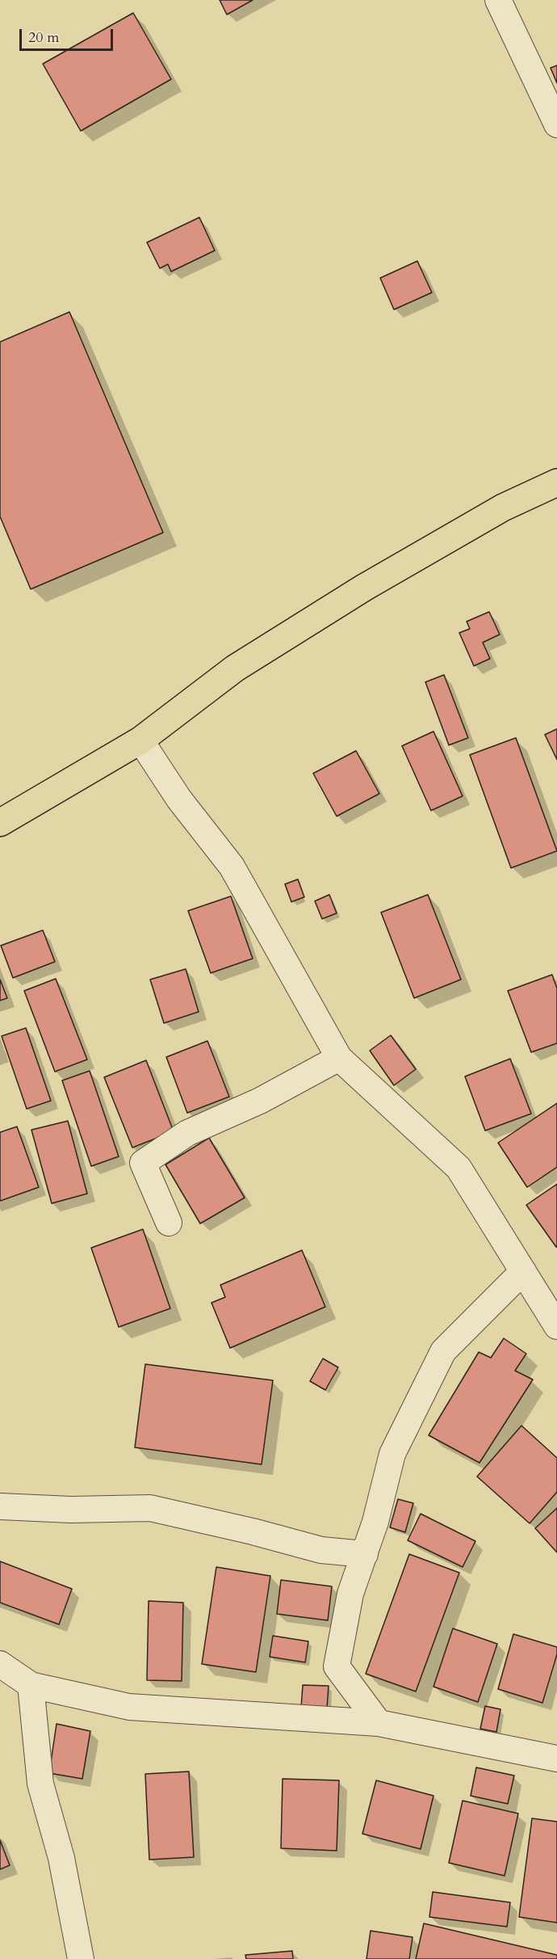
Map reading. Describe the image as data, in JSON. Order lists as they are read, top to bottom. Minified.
{"scale_bar":"20 m"}
